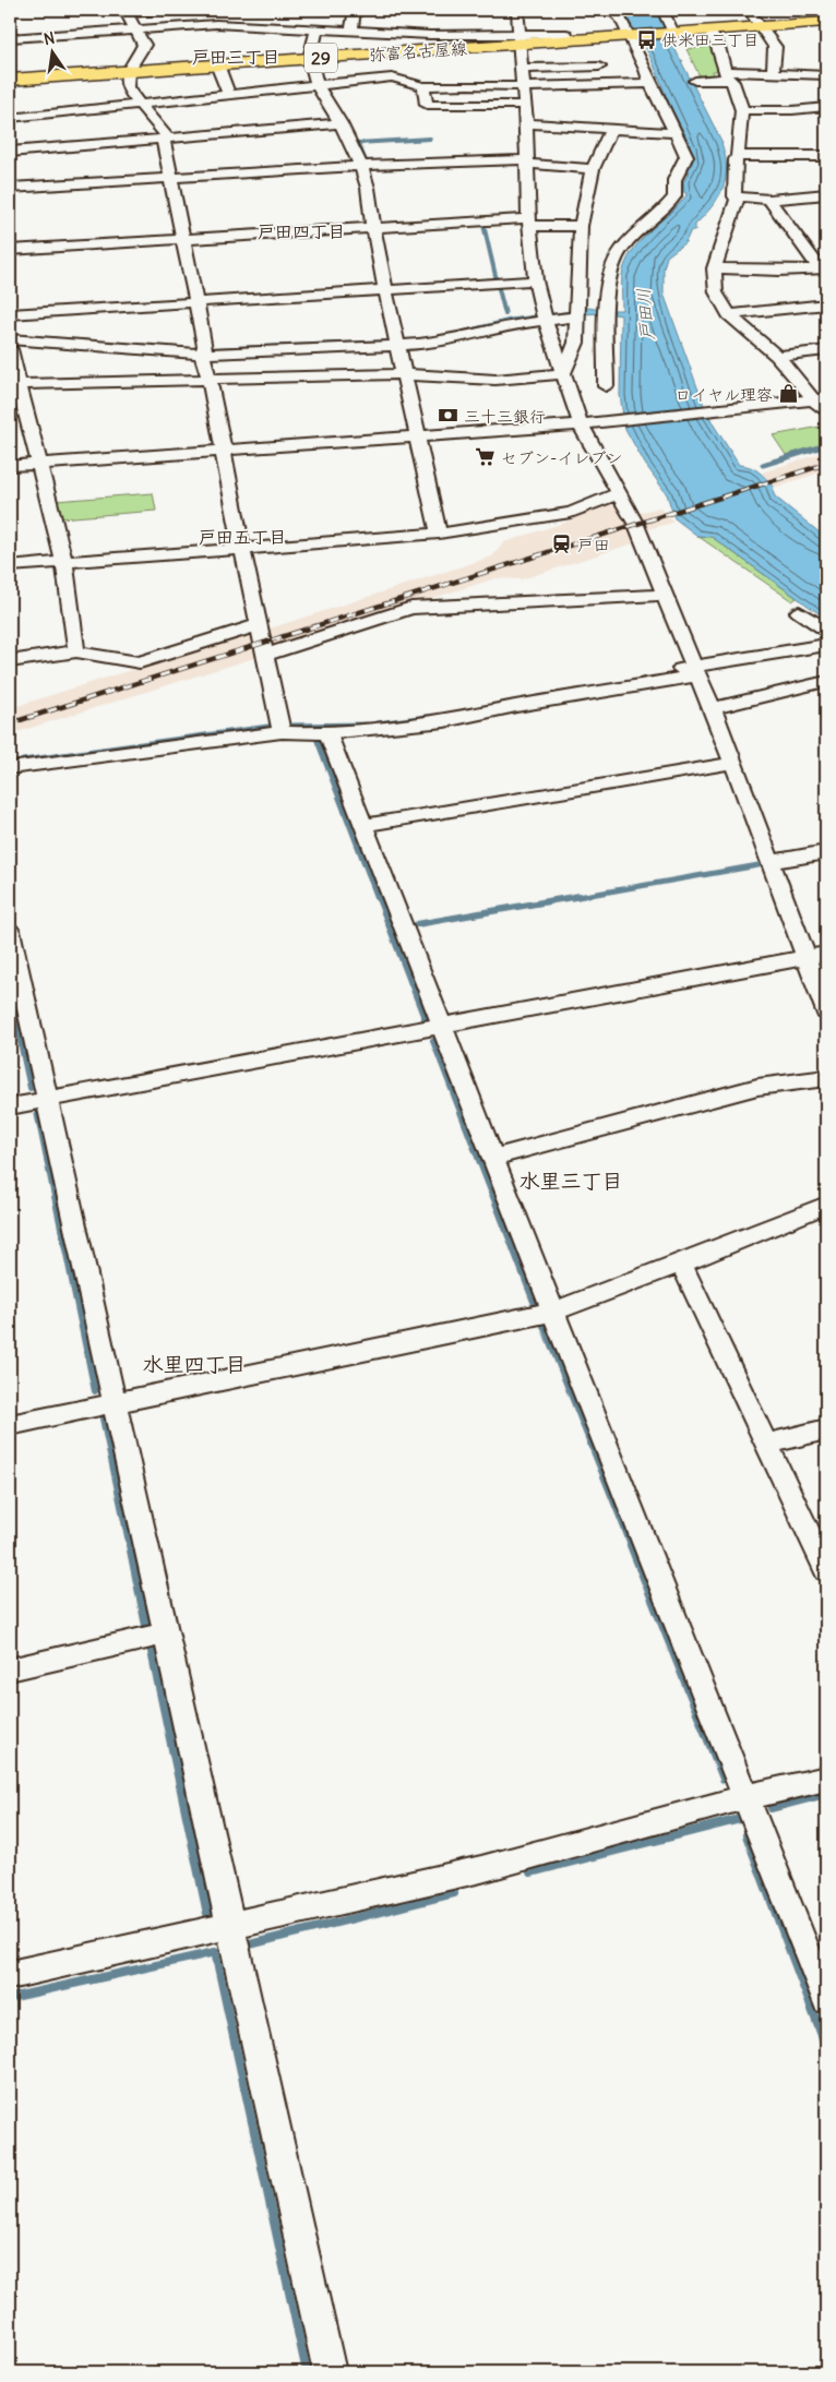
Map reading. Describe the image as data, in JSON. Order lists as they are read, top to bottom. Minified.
{"streets":{"main road":["弥富名古屋線","29"]},"districts":["戸田三丁目","戸田四丁目","戸田五丁目","水里三丁目","水里四丁目"],"water":["戸田川"],"places":{"bus stop":["供米田三丁目"],"shop":["ロイヤル理容"],"bank":["三十三銀行"],"supermarket":["セブン-イレブン"],"station":["戸田"]},"north":"top"}
